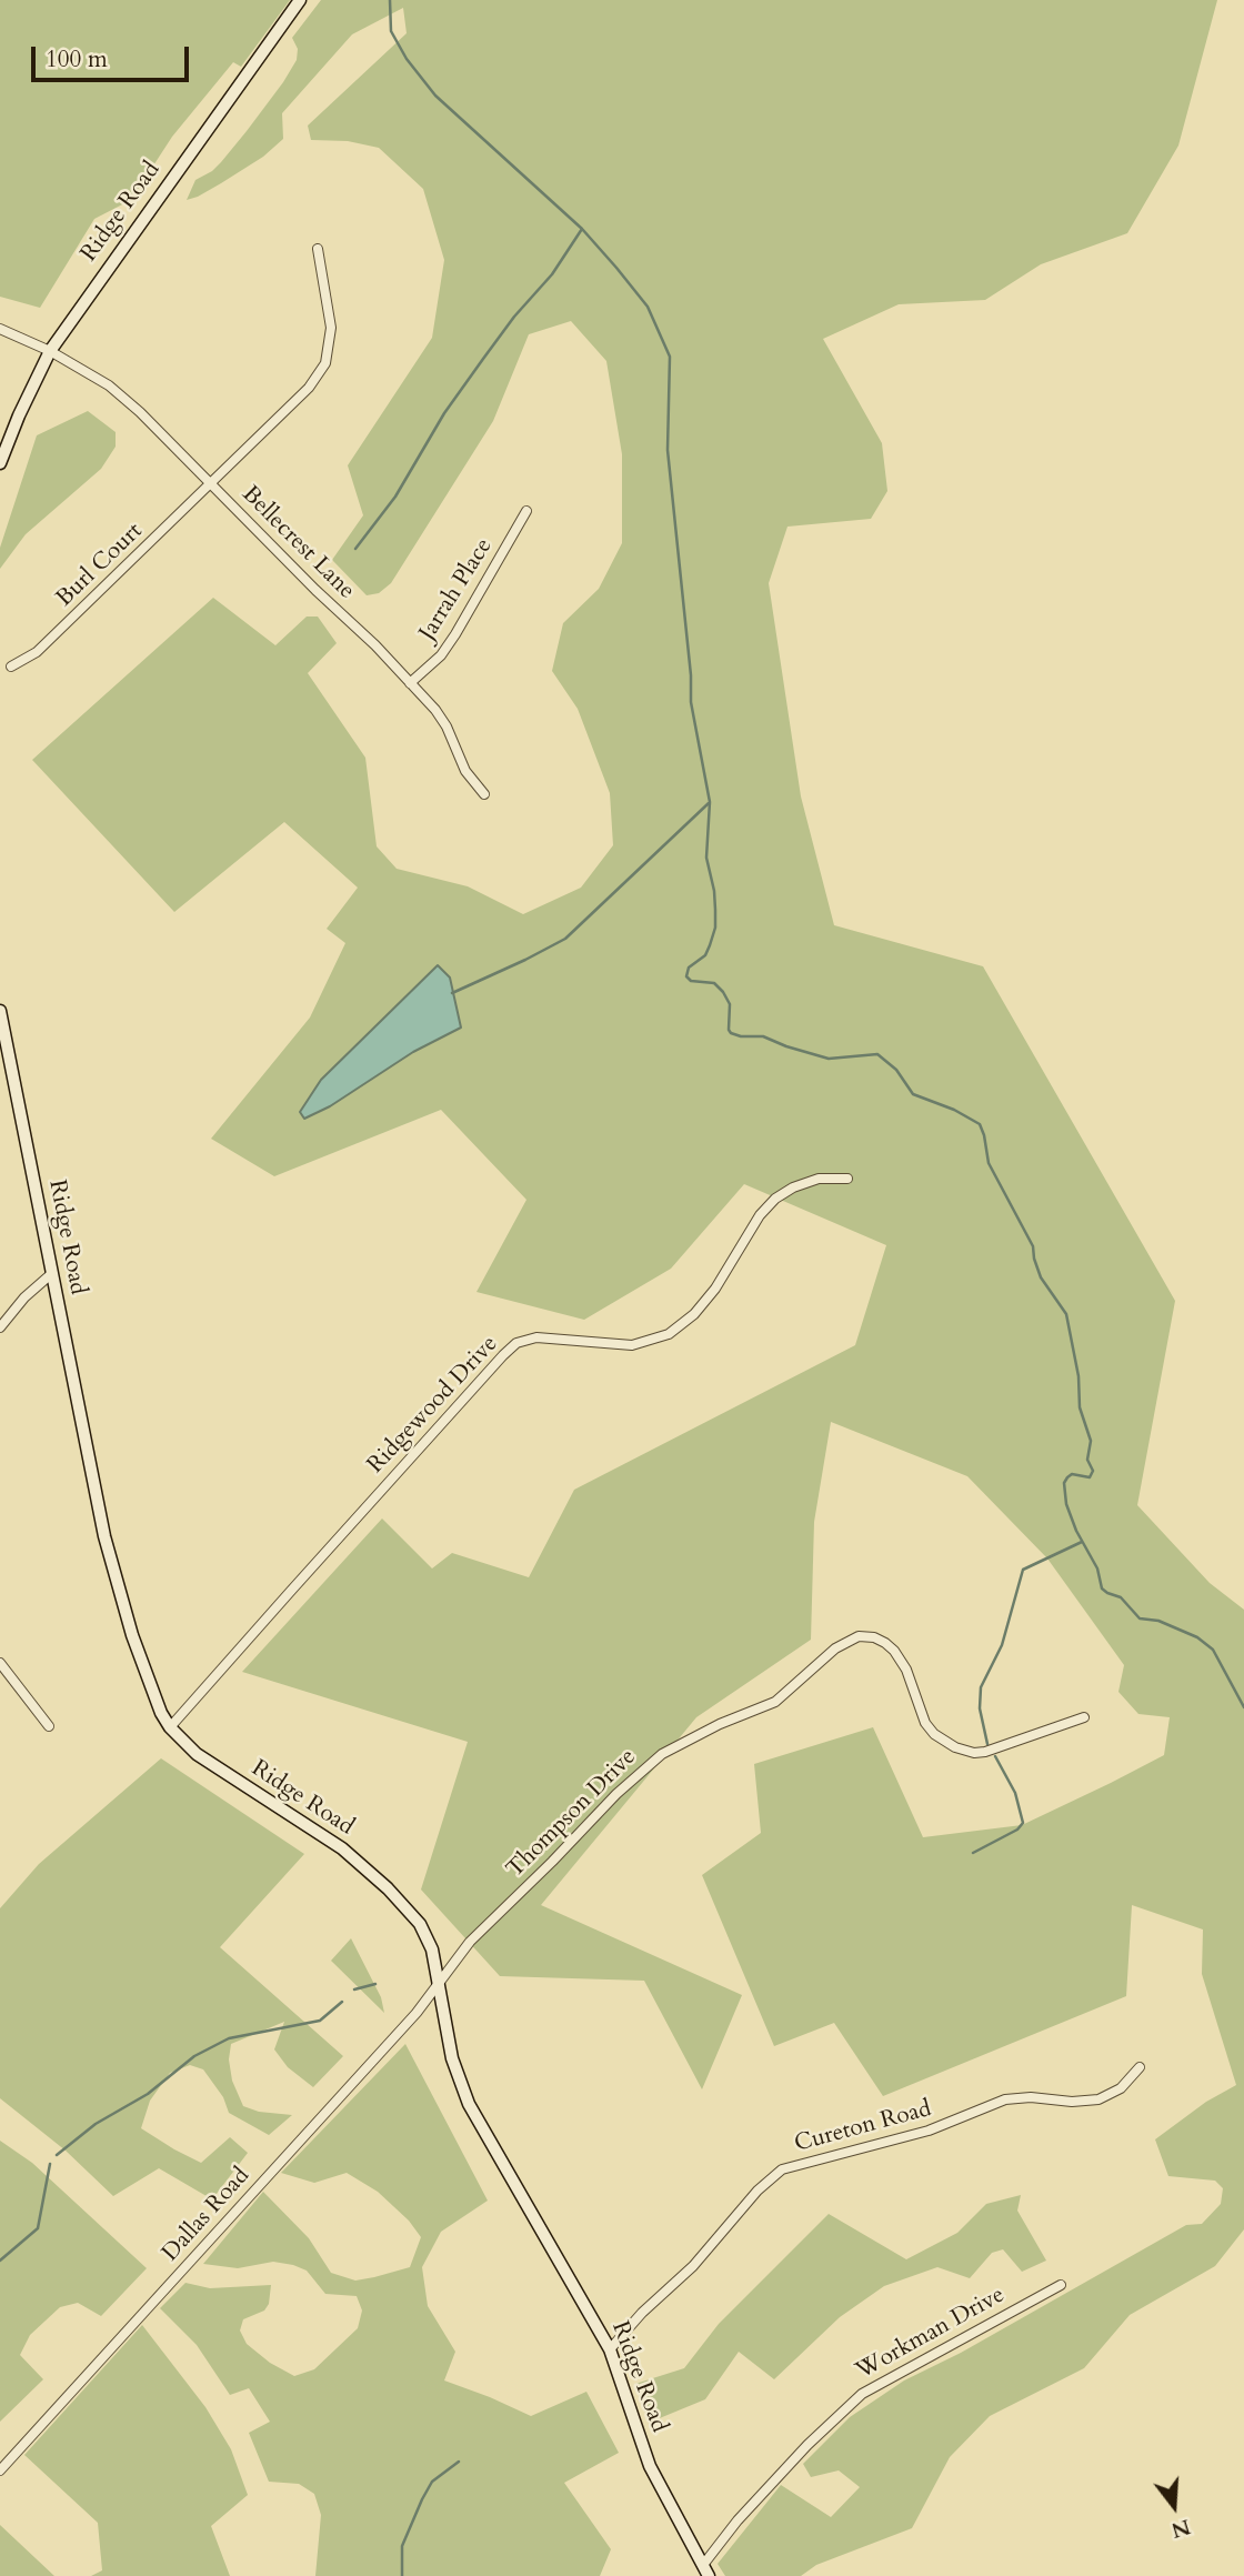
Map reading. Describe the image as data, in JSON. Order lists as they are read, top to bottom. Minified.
{"streets":{"street":["Ridge Road","Bellecrest Lane","Burl Court","Jarrah Place","Ridgewood Drive","Thompson Drive","Cureton Road","Dallas Road","Workman Drive"]},"crossings":[["Ridge Road","Bellecrest Lane"],["Ridge Road","Ridgewood Drive"],["Ridge Road","Thompson Drive"],["Ridge Road","Cureton Road"],["Ridge Road","Dallas Road"],["Ridge Road","Workman Drive"],["Bellecrest Lane","Burl Court"],["Bellecrest Lane","Jarrah Place"],["Thompson Drive","Dallas Road"]],"scale_bar":"100 m","north":"bottom"}
